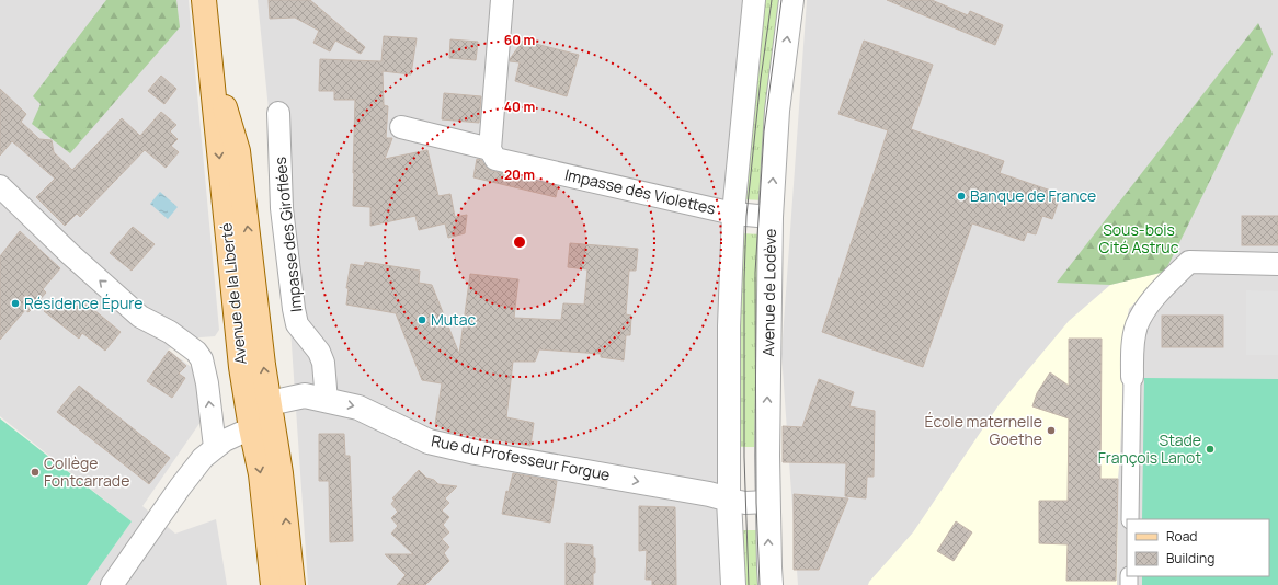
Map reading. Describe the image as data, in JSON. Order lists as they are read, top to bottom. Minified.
{"streets":{"main road":["Avenue de la Liberté"],"street":["Impasse des Violettes","Impasse des Giroflées","Avenue de Lodève","Rue du Professeur Forgue"]},"crossings":[["Impasse des Violettes","Avenue de Lodève"],["Impasse des Giroflées","Rue du Professeur Forgue"],["Avenue de Lodève","Rue du Professeur Forgue"]],"one_way":["Rue du Professeur Forgue"],"parks":["Sous-bois Cité Astruc"],"places":["Banque de France","Résidence Épure","Mutac","École maternelle Goethe","Stade François Lanot","Collège Fontcarrade"],"legend":["Road","Building"],"rings":["60 m","40 m","20 m"]}
